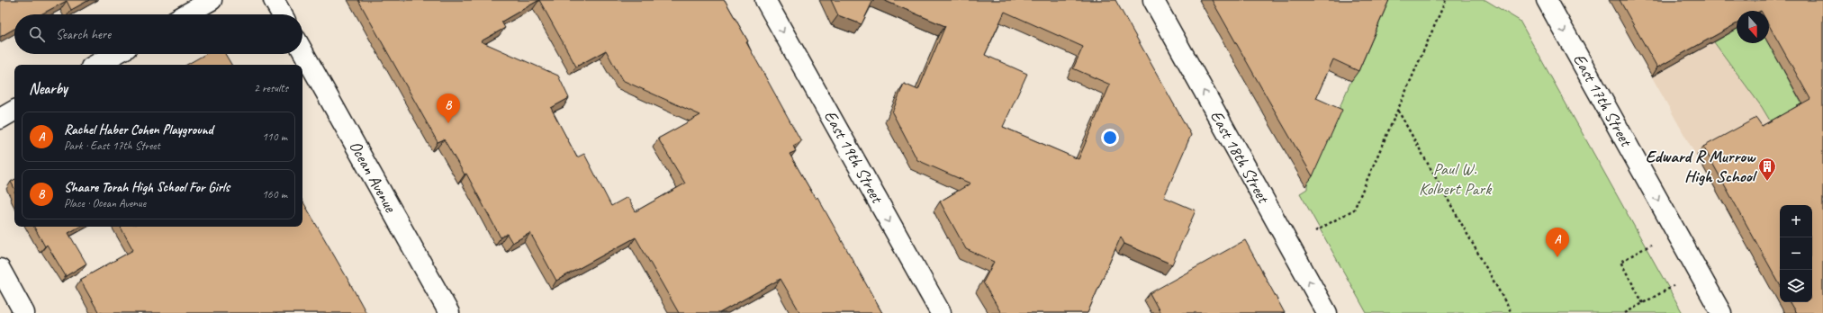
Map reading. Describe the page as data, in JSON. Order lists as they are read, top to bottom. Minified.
{"streets":{"street":["East 17th Street","East 19th Street","East 18th Street","Ocean Avenue"]},"one_way":["East 17th Street","East 19th Street","East 18th Street"],"parks":["Paul W. Kolbert Park"],"places":{"building":["Edward R Murrow High School"]},"north":"bottom","page":{"search":"Search here","heading":["Nearby","2 results"],"pins":["B","A"],"list":[{"mark":"A","name":"Rachel Haber Cohen Playground","note":"Park · East 17th Street","value":"110 m"},{"mark":"B","name":"Shaare Torah High School For Girls","note":"Place · Ocean Avenue","value":"160 m"}],"map_buttons":["+","−"]}}
